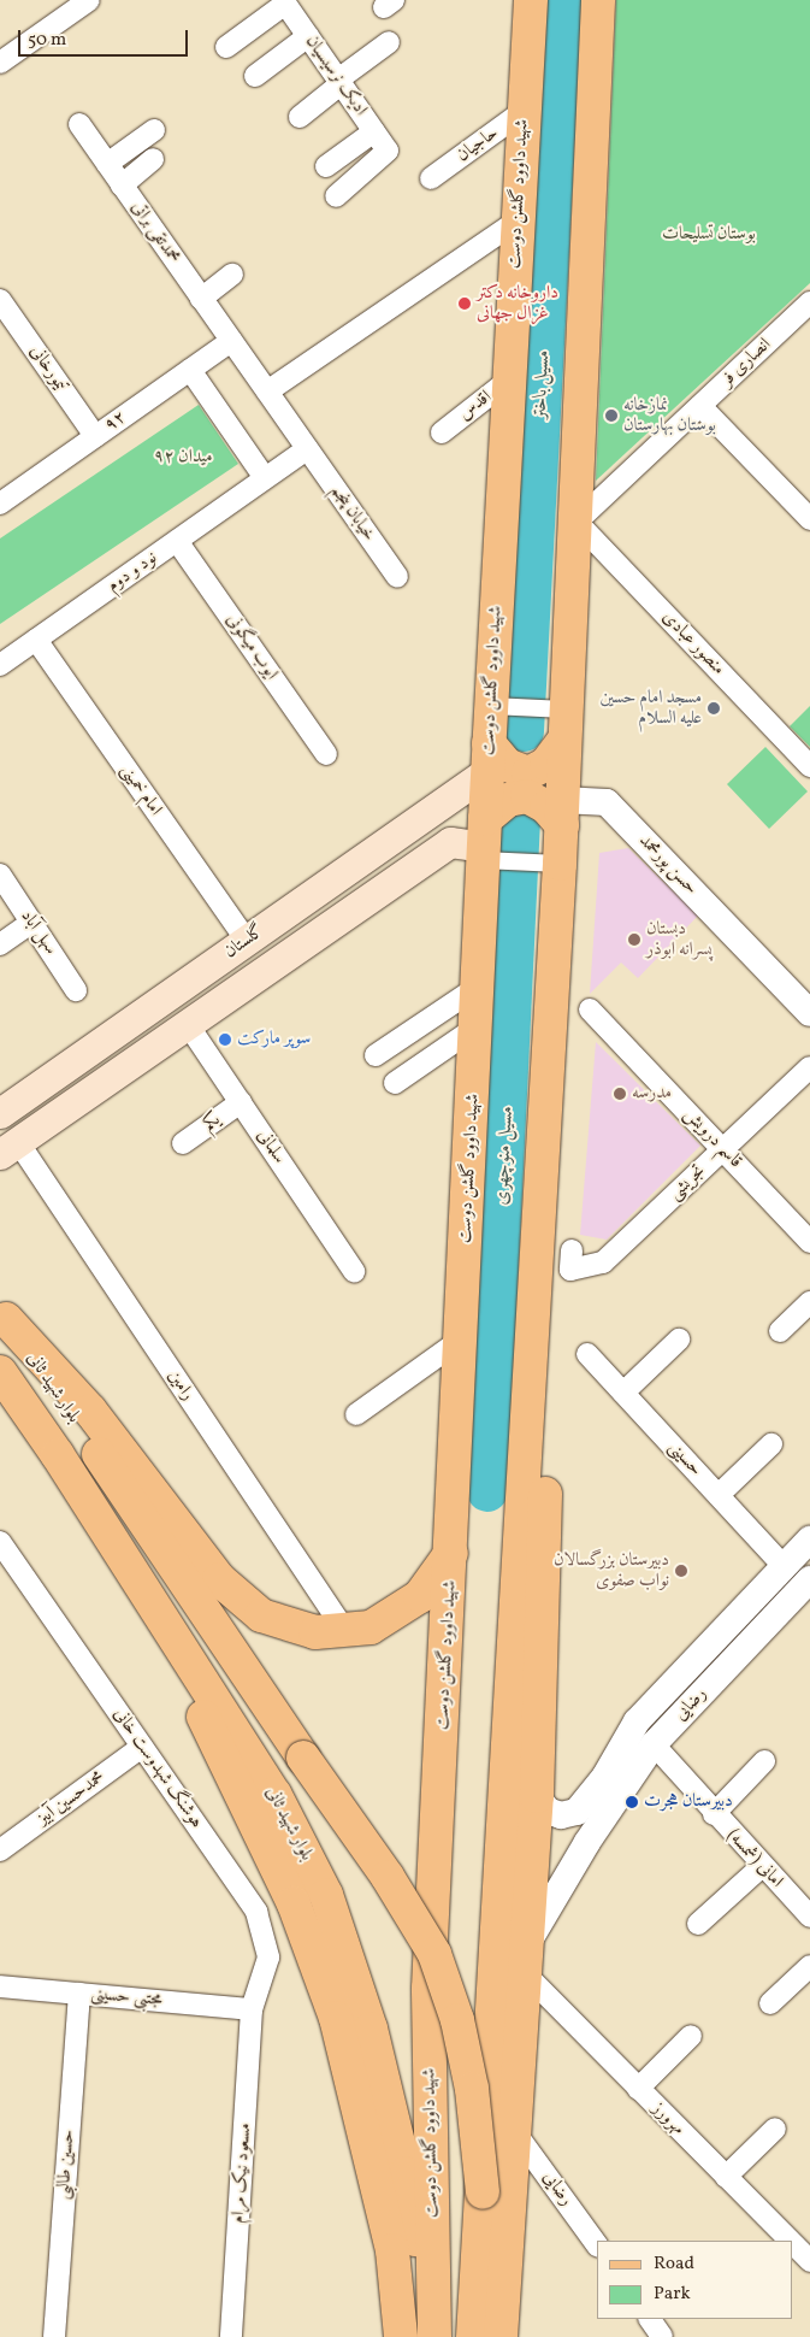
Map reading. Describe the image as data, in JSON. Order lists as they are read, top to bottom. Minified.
{"streets":{"main road":["شهید داوود گلشن دوست","گلستان","بلوار شهید ثانی"],"street":["ادیک نرسیسیان","حاجیان","محمدتقی براتی","انصاری فر","تیمورخانی","اقدس","۹۲","خیابان پنجم","نود و دوم","منصور عبادی","ایوب میگونی","امام خمینی","حسن پورمحمد","سهل آباد","یکم","قاسم درویش","سلمانی","تجریشی","رامین","حسینی","رضایی","هوشنگ شهدوست خانی","محمدحسین آبیز","امانی (شمسه)","مجتبی حسینی","مهرورز","حسین طالبی","مسعود نیک مرام"]},"crossings":[["حاجیان","شهید داوود گلشن دوست"],["شهید داوود گلشن دوست","اقدس"],["شهید داوود گلشن دوست","گلستان"],["شهید داوود گلشن دوست","بلوار شهید ثانی"],["محمدتقی براتی","۹۲"],["انصاری فر","منصور عبادی"],["تیمورخانی","۹۲"],["خیابان پنجم","نود و دوم"],["نود و دوم","ایوب میگونی"],["نود و دوم","امام خمینی"],["امام خمینی","گلستان"],["گلستان","سلمانی"],["گلستان","رامین"],["یکم","سلمانی"],["قاسم درویش","تجریشی"],["حسینی","رضایی"],["رضایی","امانی (شمسه)"],["هوشنگ شهدوست خانی","محمدحسین آبیز"],["هوشنگ شهدوست خانی","مجتبی حسینی"],["هوشنگ شهدوست خانی","مسعود نیک مرام"],["مجتبی حسینی","حسین طالبی"],["مجتبی حسینی","مسعود نیک مرام"]],"water":["مسیل باختر","مسیل منوچهری"],"parks":["بوستان تسلیحات","میدان ۹۲"],"places":["داروخانه دکتر غزال جهانی","نمازخانه بوستان بهارستان","مسجد امام حسین علیه السلام","دبستان پسرانه ابوذر","سوپر مارکت","مدرسه","دبیرستان بزرگسالان نواب صفوی","دبیرستان هجرت"],"legend":["Road","Park"],"scale_bar":"50 m"}
